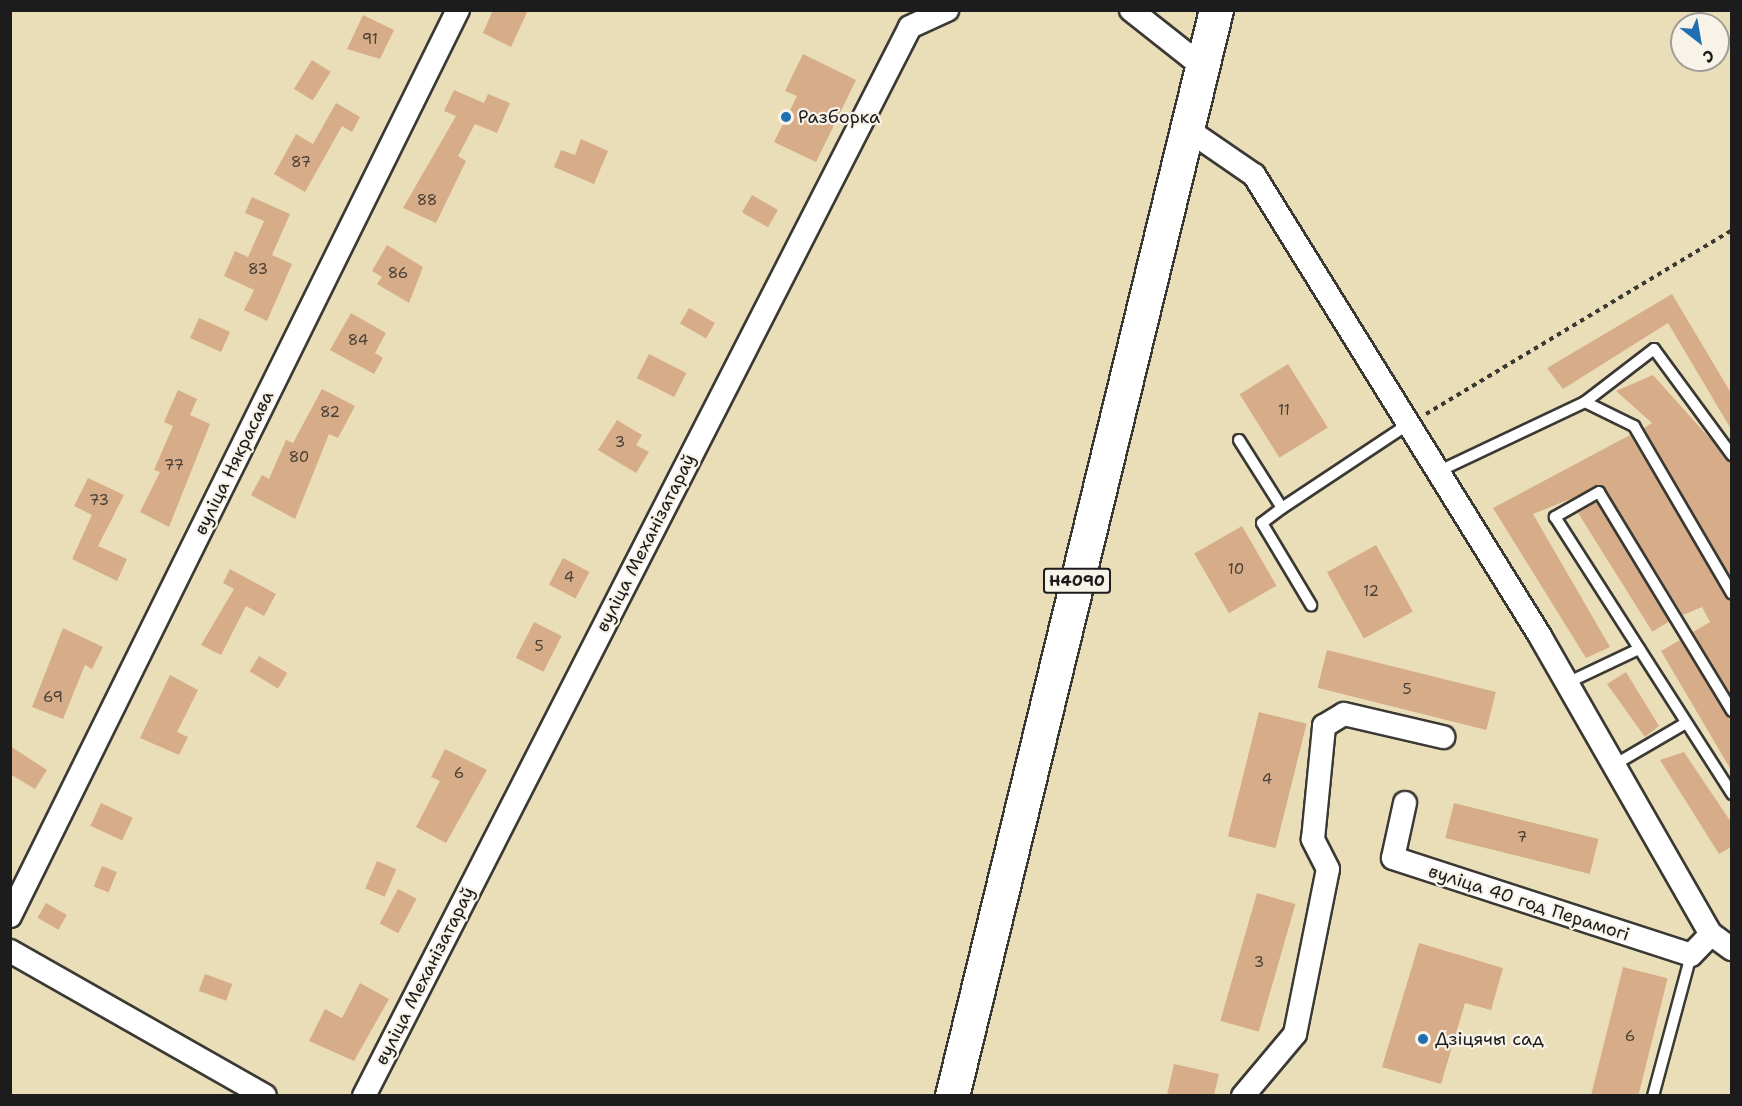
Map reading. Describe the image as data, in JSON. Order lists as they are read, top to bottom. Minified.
{"streets":{"main road":["Н4090"],"street":["вуліца Някрасава","вуліца Механізатараў","вуліца 40 год Перамогі"]},"places":["Разборка","Дзіцячы сад"],"house_numbers":["91","87","88","83","86","84","11","82","3","80","77","73","10","4","12","5","5","69","6","4","7","3","6"],"north":"bottom right"}
